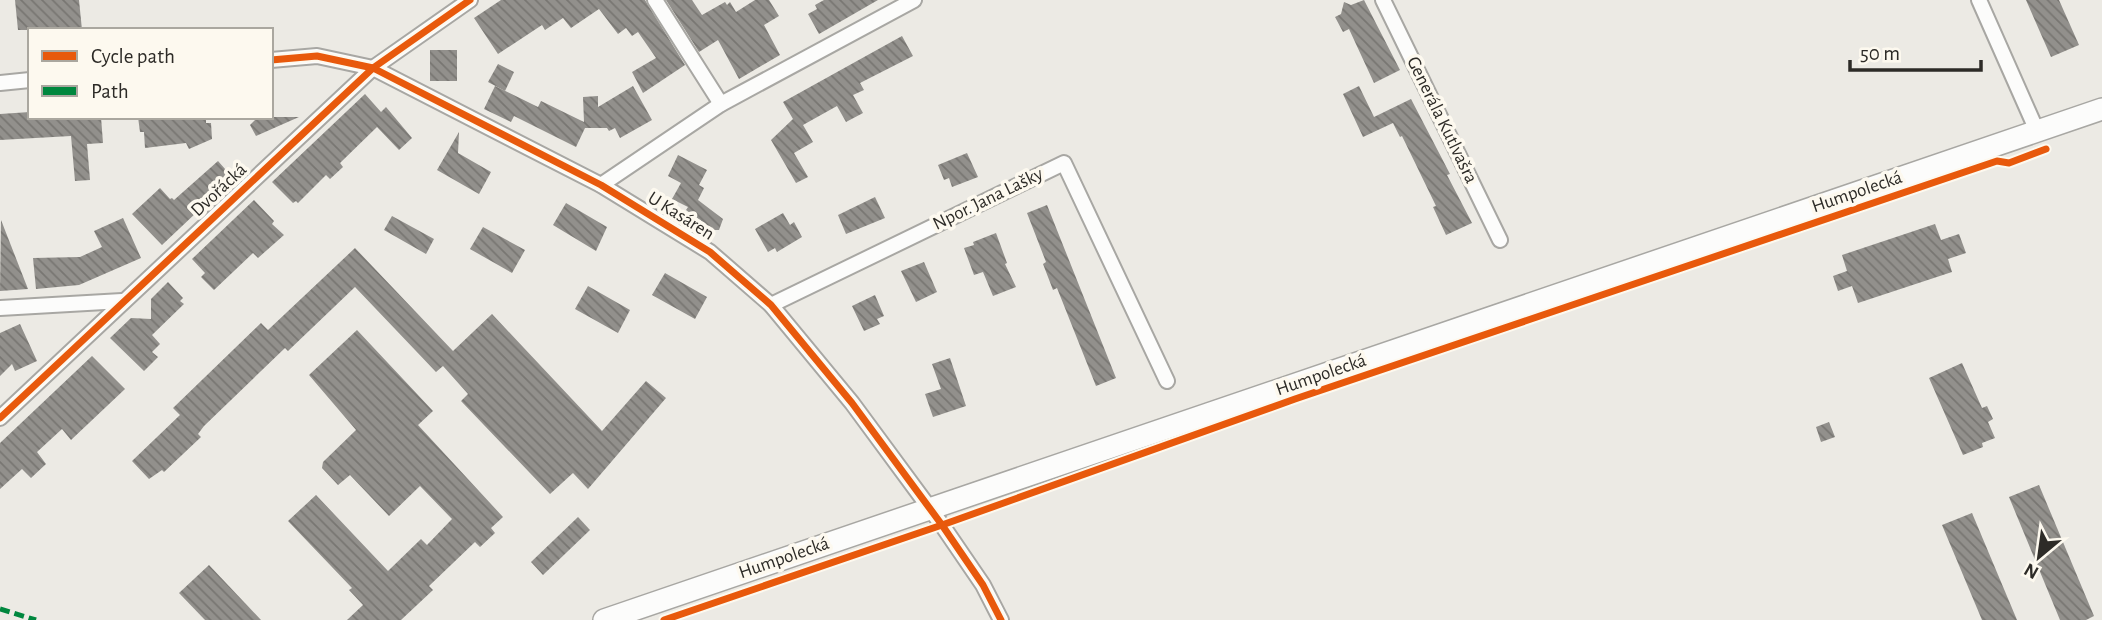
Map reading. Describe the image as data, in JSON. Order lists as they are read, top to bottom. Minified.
{"streets":{"main road":["Humpolecká"],"street":["Generála Kutlvašra","Dvořácká","Npor. Jana Lašky","U Kasáren"]},"crossings":[["Dvořácká","U Kasáren"],["Humpolecká","U Kasáren"],["Npor. Jana Lašky","U Kasáren"]],"legend":["Cycle path","Path"],"scale_bar":"50 m","north":"bottom left"}
